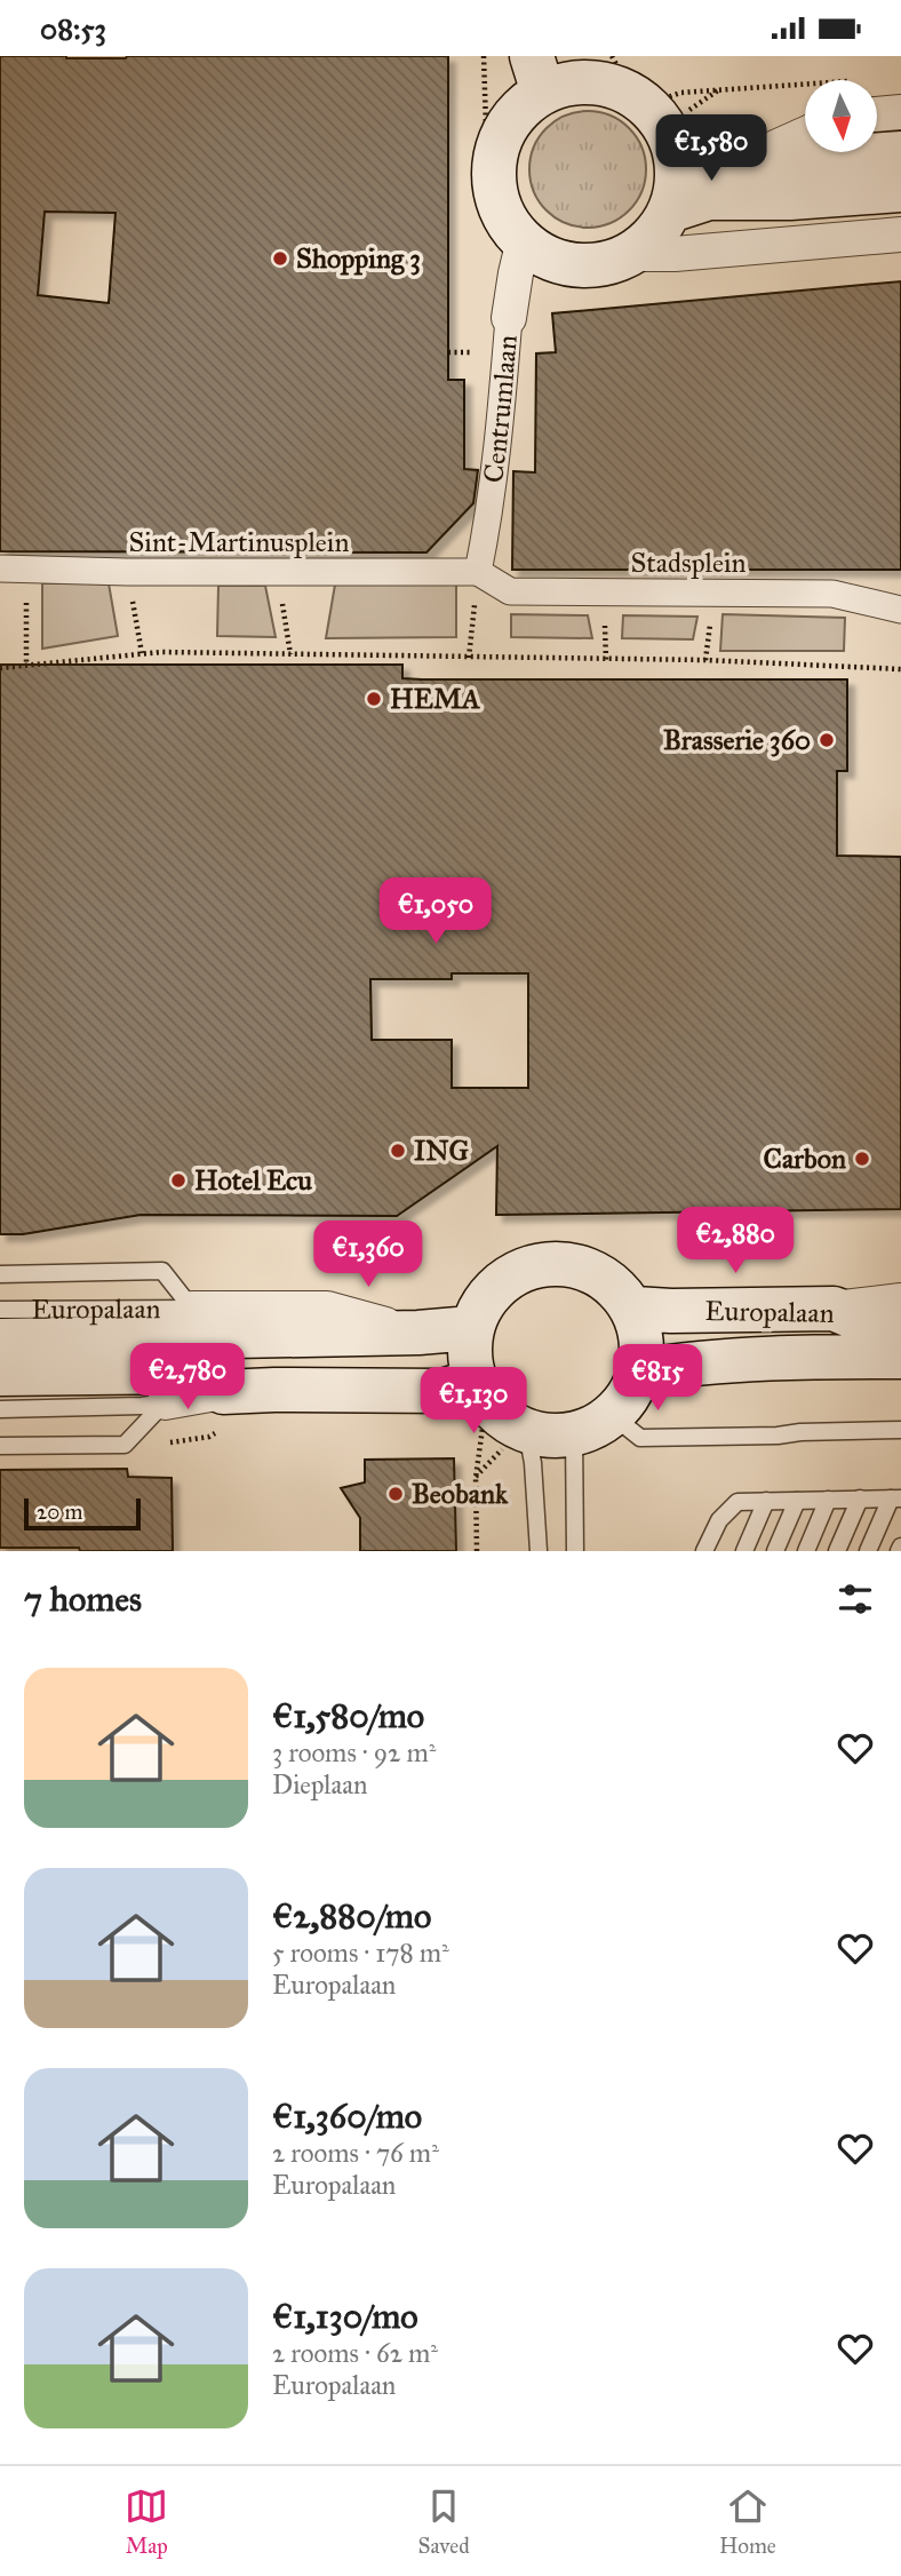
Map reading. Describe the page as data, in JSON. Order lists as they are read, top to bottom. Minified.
{"streets":{"main road":["Europalaan"],"street":["Centrumlaan","Sint-Martinusplein","Stadsplein"]},"crossings":[["Centrumlaan","Sint-Martinusplein"],["Centrumlaan","Stadsplein"],["Sint-Martinusplein","Stadsplein"]],"places":["Shopping 3","HEMA","Brasserie 360","ING","Carbon","Hotel Ecu","Beobank"],"scale_bar":"20 m","north":"bottom","page":{"status":"08:53","price":["€1,580","€1,050","€2,880","€1,360","€2,780","€815","€1,130"],"scale":"20 m","heading":"7 homes","list":[{"name":"€1,580/mo","note":"3 rooms · 92 m² · Dieplaan"},{"name":"€2,880/mo","note":"5 rooms · 178 m² · Europalaan"},{"name":"€1,360/mo","note":"2 rooms · 76 m² · Europalaan"},{"name":"€1,130/mo","note":"2 rooms · 62 m² · Europalaan"}],"tabs":["Map","Saved","Home"]}}
